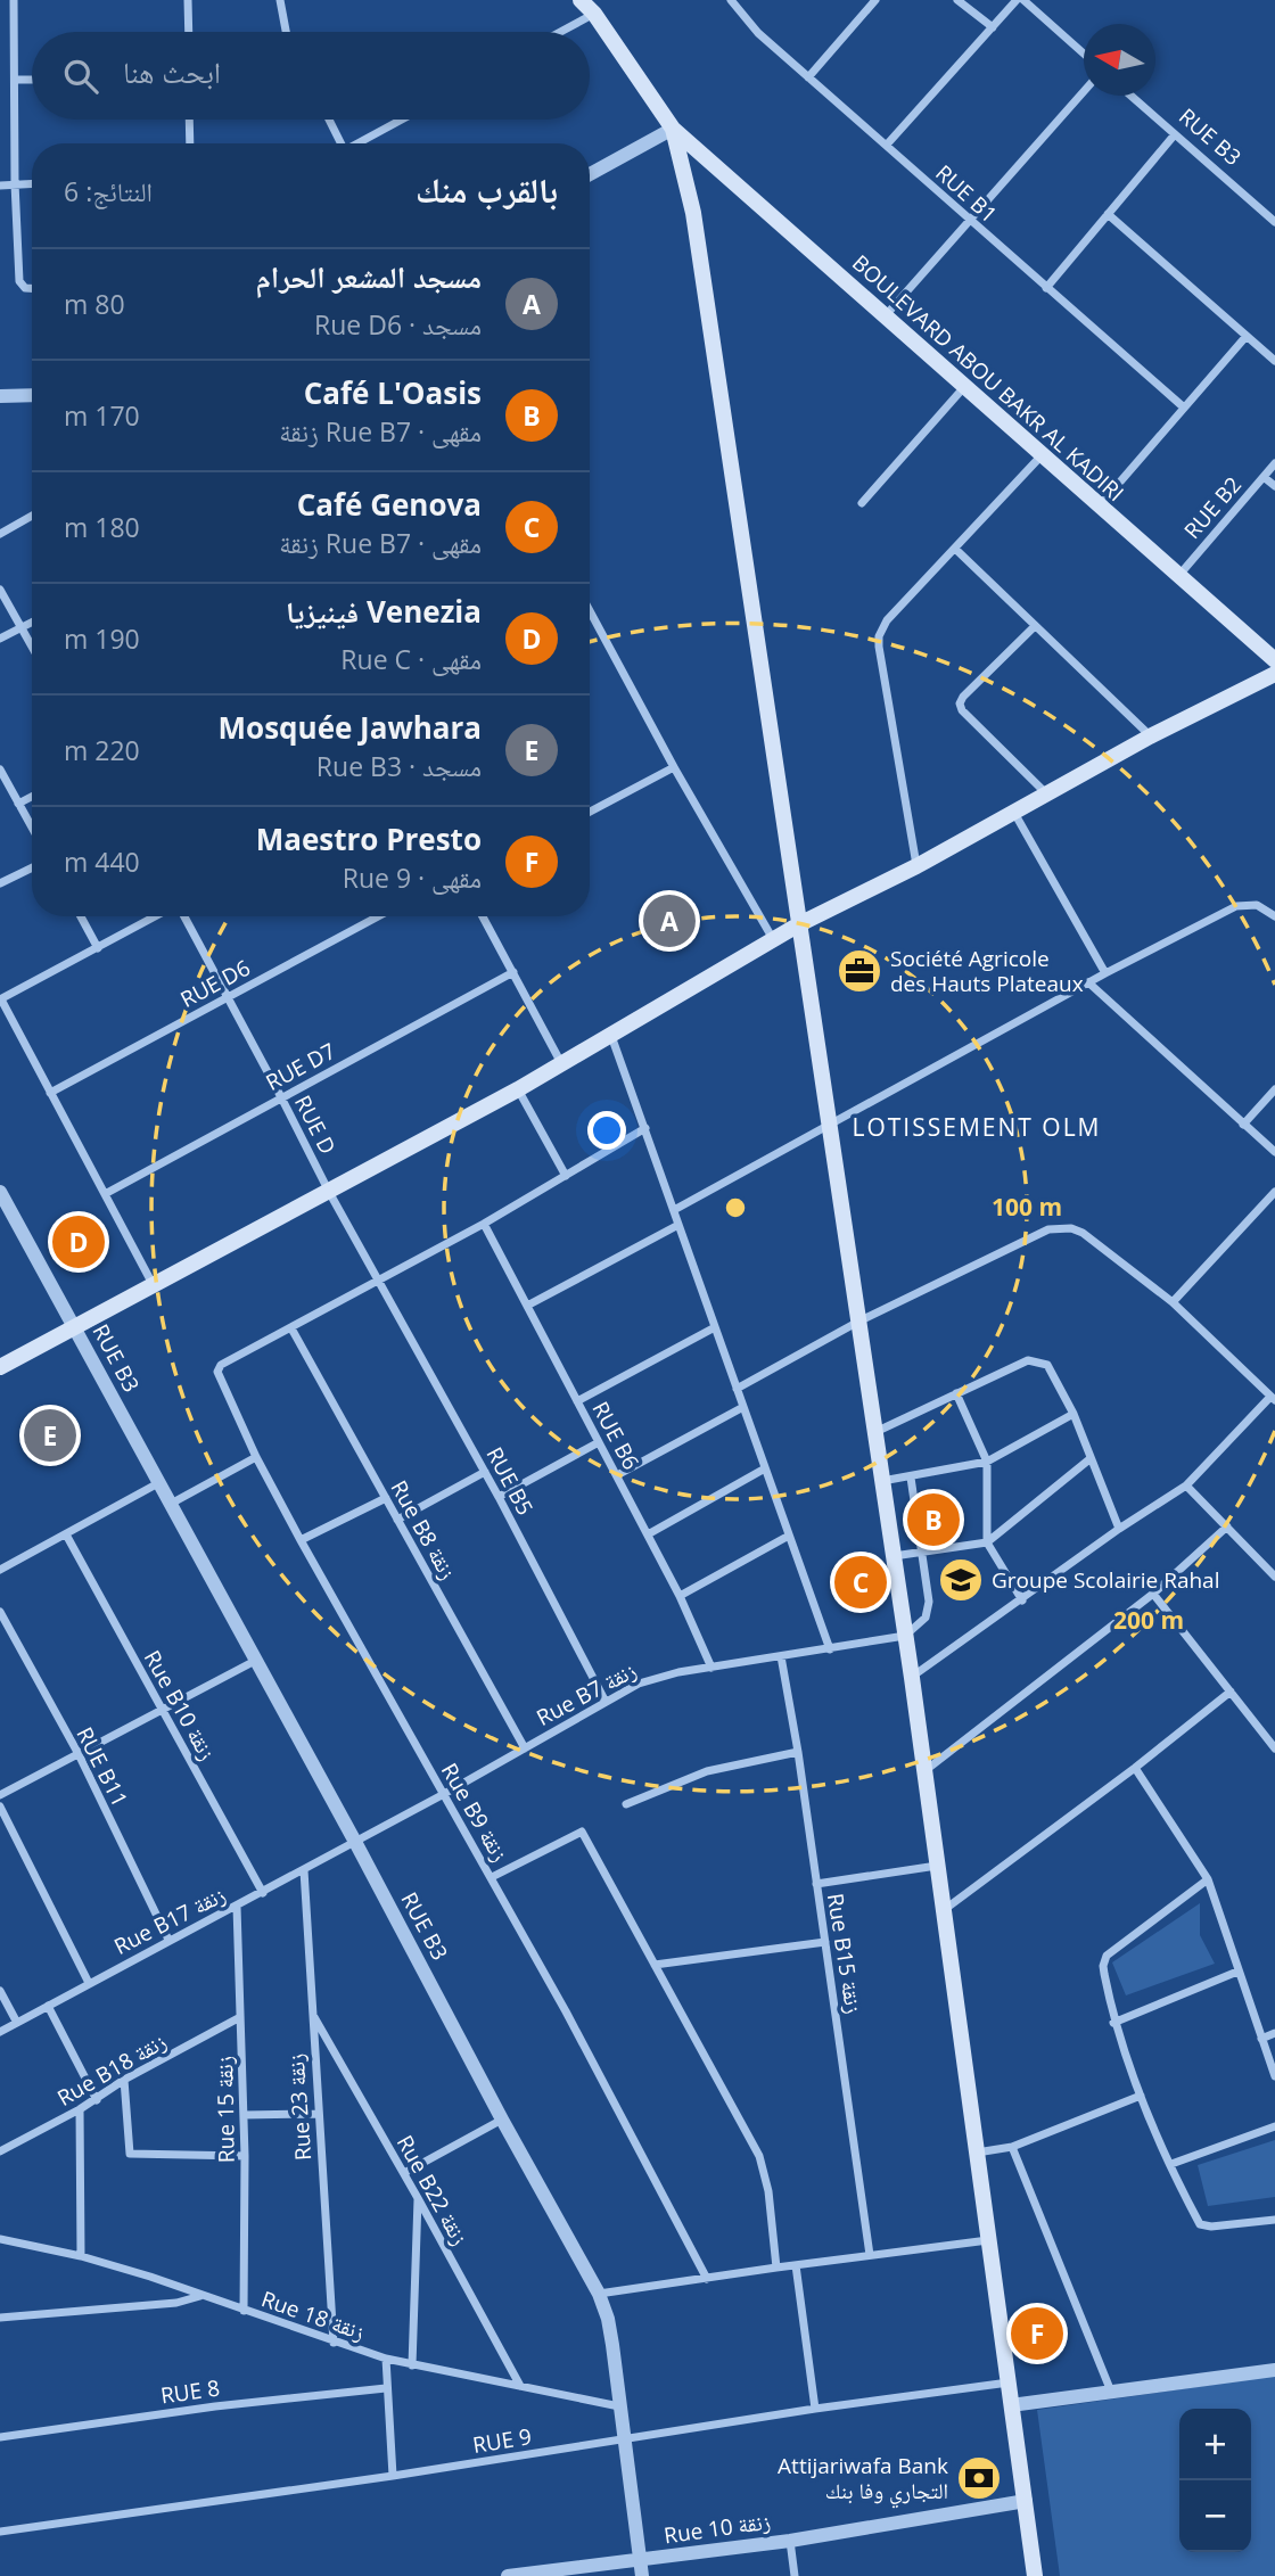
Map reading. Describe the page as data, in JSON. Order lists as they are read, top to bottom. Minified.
{"streets":{"main road":["BOULEVARD ABOU BAKR AL KADIRI"],"street":["RUE B3","RUE B1","RUE B2","RUE D6","RUE D7","RUE D","RUE B6","RUE B5","Rue B8 زنقة","Rue B7 زنقة","Rue B10 زنقة","RUE B11","Rue B9 زنقة","Rue B17 زنقة","Rue B15 زنقة","Rue B18 زنقة","Rue 23 زنقة","Rue 15 زنقة","Rue B22 زنقة","Rue 18 زنقة","RUE 8","RUE 9","Rue 10 زنقة"]},"crossings":[["RUE B3","Rue B7 زنقة"],["RUE B3","Rue B17 زنقة"],["RUE B3","Rue 18 زنقة"],["RUE B3","RUE 9"],["RUE B3","Rue 10 زنقة"],["BOULEVARD ABOU BAKR AL KADIRI","RUE B2"],["RUE D6","RUE D"],["RUE D7","RUE D"],["RUE D","RUE B5"],["RUE B6","Rue B7 زنقة"],["RUE B5","Rue B7 زنقة"],["Rue B8 زنقة","Rue B7 زنقة"],["Rue B8 زنقة","Rue B9 زنقة"],["Rue B7 زنقة","Rue B9 زنقة"],["Rue B7 زنقة","Rue B17 زنقة"],["Rue B7 زنقة","Rue B15 زنقة"],["Rue B10 زنقة","Rue B17 زنقة"],["RUE B11","Rue B17 زنقة"],["Rue B17 زنقة","Rue 23 زنقة"],["Rue B17 زنقة","Rue 15 زنقة"],["Rue B18 زنقة","Rue 15 زنقة"],["Rue 23 زنقة","Rue B22 زنقة"],["Rue 23 زنقة","Rue 18 زنقة"],["Rue 15 زنقة","Rue 18 زنقة"],["Rue B22 زنقة","Rue 18 زنقة"]],"districts":["LOTISSEMENT OLM"],"places":{"office":["Société Agricole des Hauts Plateaux"],"school or university":["Groupe Scolairie Rahal"],"bank":["Attijariwafa Bank التجاري وفا بنك"]},"north":"left","page":{"search":"ابحث هنا","heading":["بالقرب منك","النتائج: 6"],"list":[{"mark":"A","name":"مسجد المشعر الحرام","note":"مسجد · Rue D6","value":"80 m"},{"mark":"B","name":"Café L'Oasis","note":"مقهى · Rue B7 زنقة","value":"170 m"},{"mark":"C","name":"Café Genova","note":"مقهى · Rue B7 زنقة","value":"180 m"},{"mark":"D","name":"Venezia فينيزيا","note":"مقهى · Rue C","value":"190 m"},{"mark":"E","name":"Mosquée Jawhara","note":"مسجد · Rue B3","value":"220 m"},{"mark":"F","name":"Maestro Presto","note":"مقهى · Rue 9","value":"440 m"}],"pins":["A","D","E","B","C","F"],"map_buttons":["+","−"]},"rings":["100 m","200 m"]}
